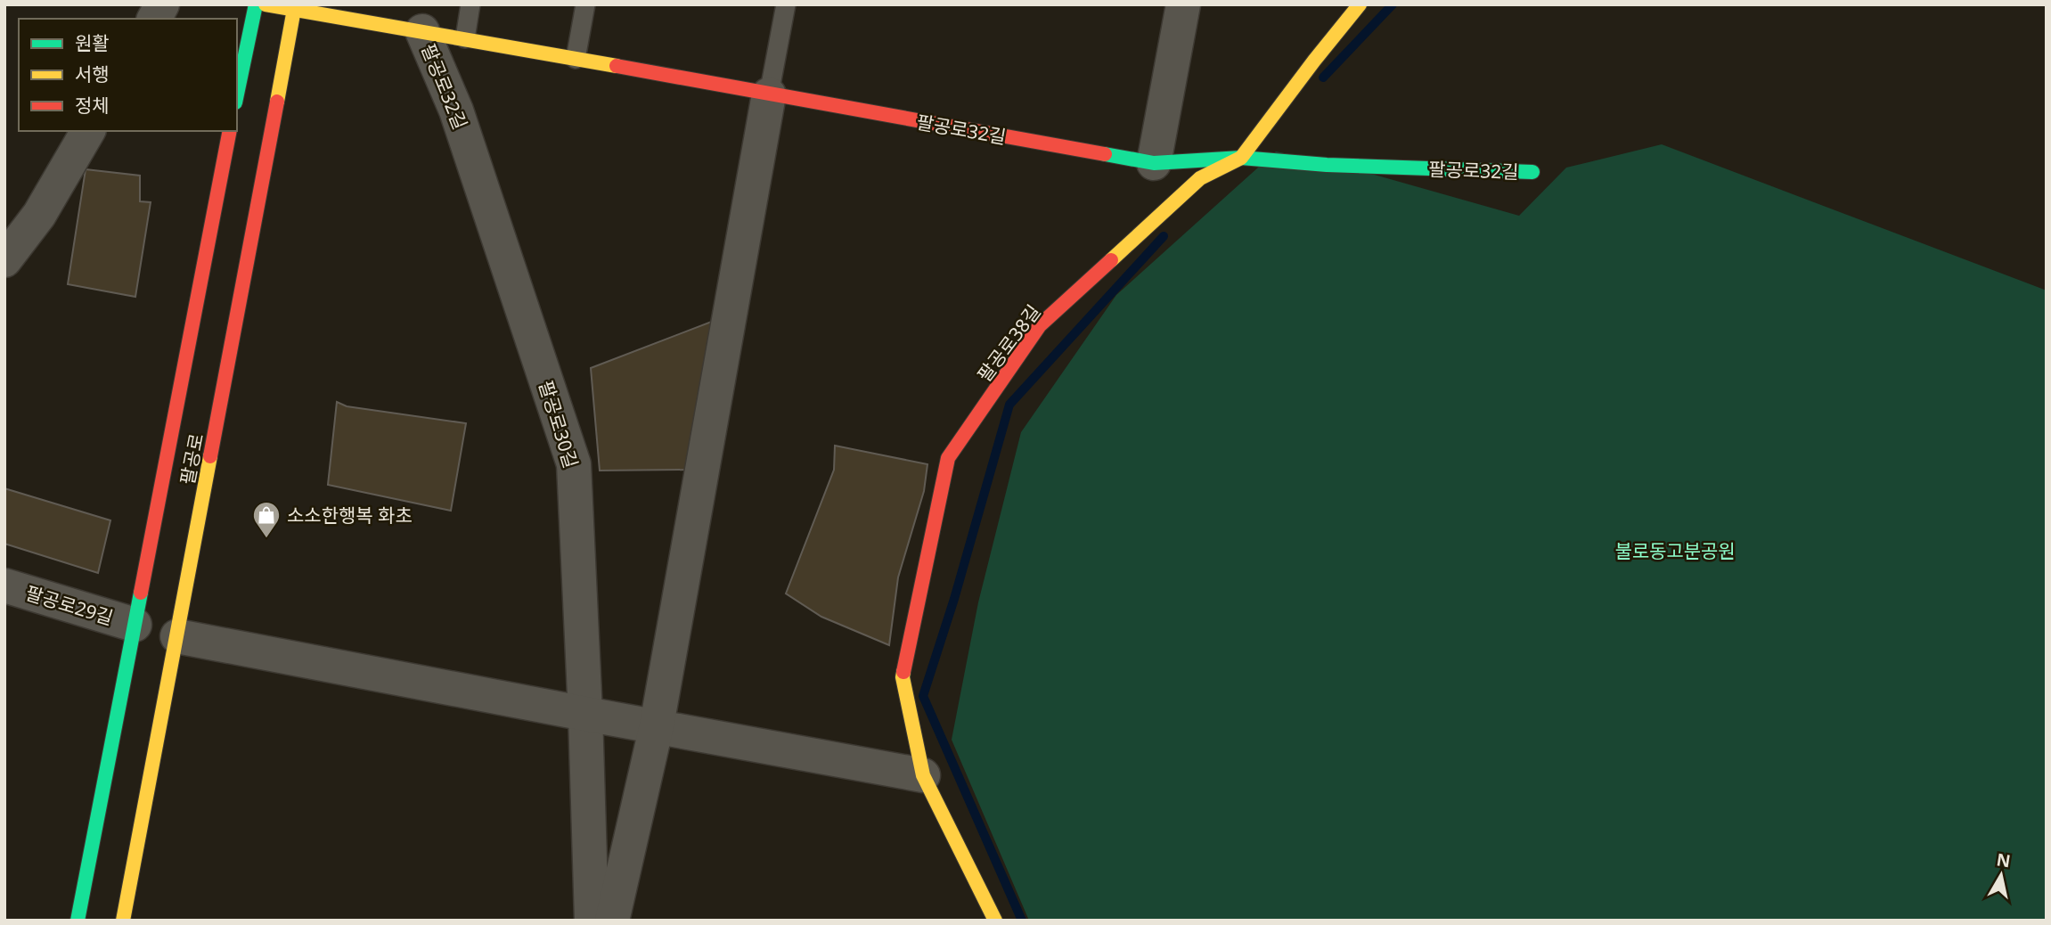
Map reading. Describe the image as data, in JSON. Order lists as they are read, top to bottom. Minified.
{"streets":{"street":["팔공로32길","팔공로38길","팔공로30길","팔공로","팔공로29길"]},"crossings":[["팔공로32길","팔공로38길"],["팔공로32길","팔공로30길"],["팔공로","팔공로29길"]],"parks":["불로동고분공원"],"places":{"shop":["소소한행복 화초"]},"legend":["원활","서행","정체"],"north":"top"}
